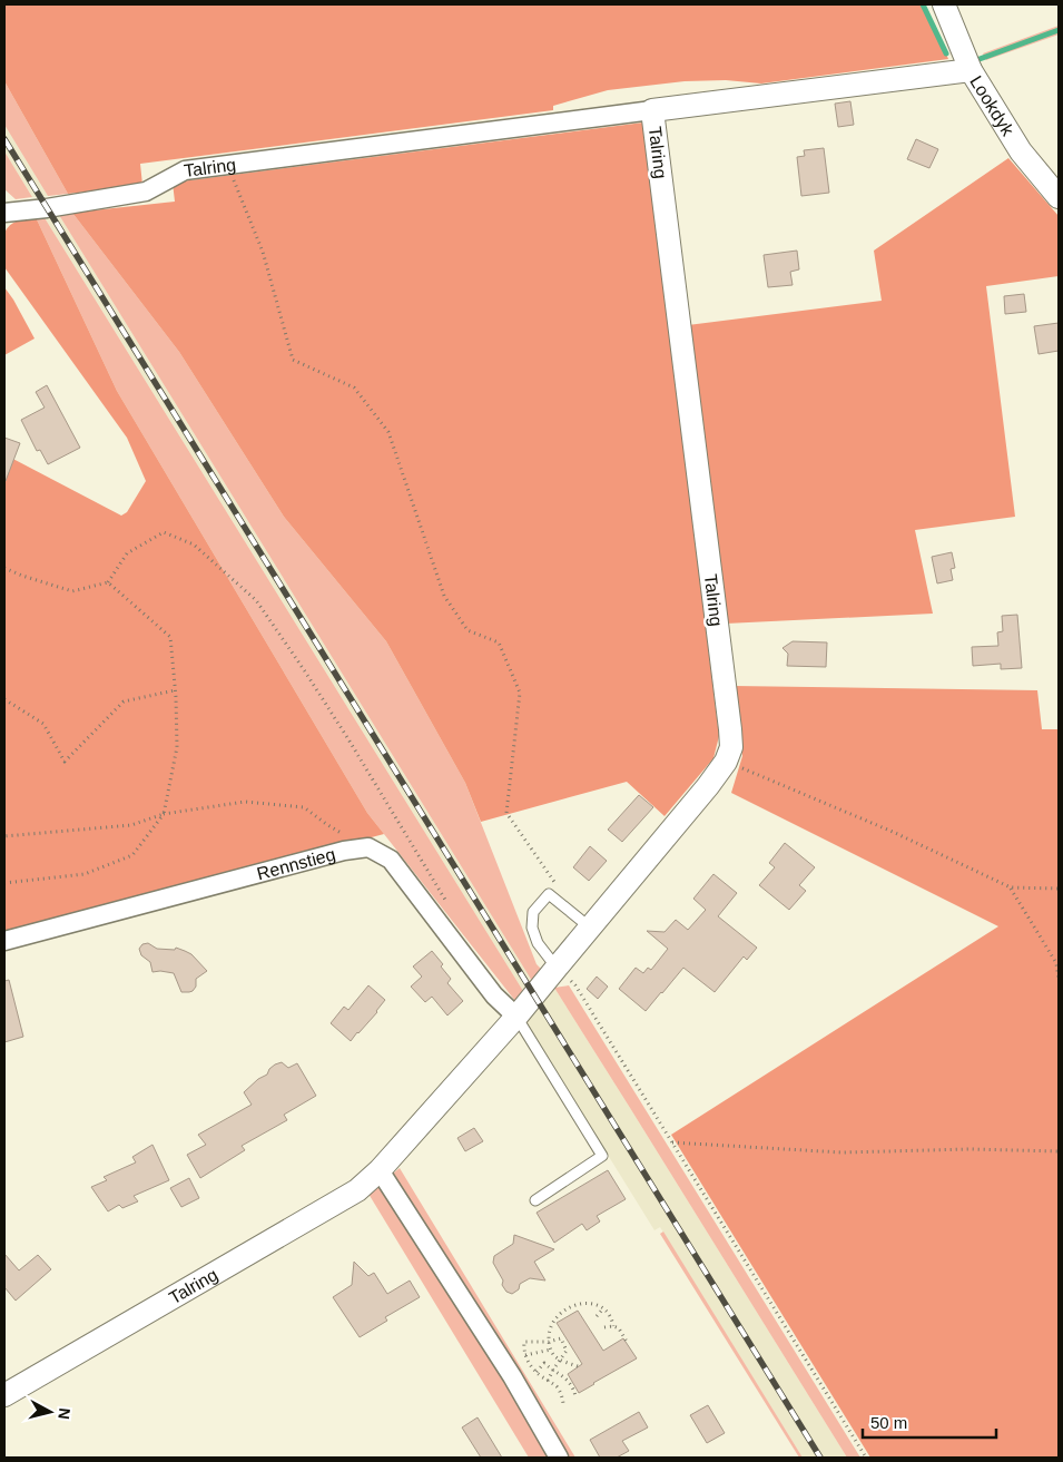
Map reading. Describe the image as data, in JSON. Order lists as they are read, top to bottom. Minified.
{"streets":{"street":["Lookdyk","Talring","Rennstieg"]},"crossings":[["Lookdyk","Talring"]],"scale_bar":"50 m","north":"right"}
